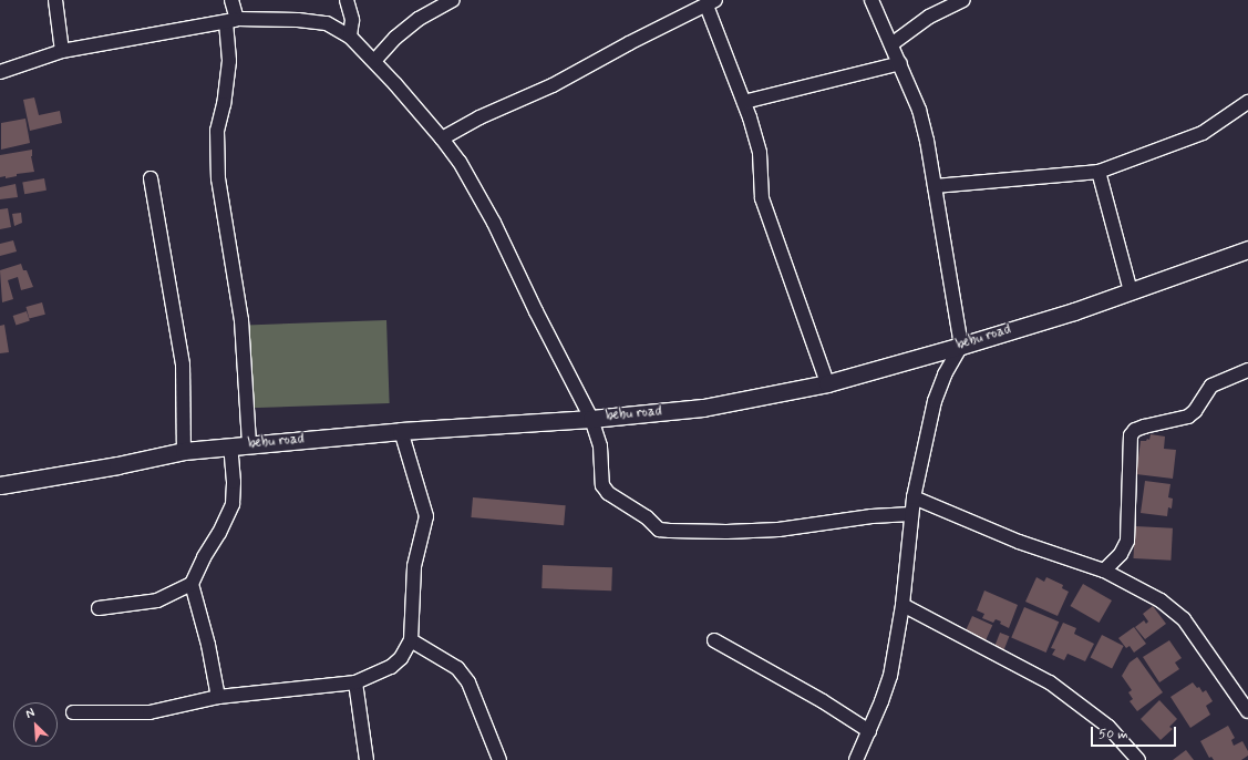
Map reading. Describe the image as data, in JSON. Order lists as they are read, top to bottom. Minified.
{"streets":{"street":["bebu road"]},"scale_bar":"50 m","north":"top left"}
